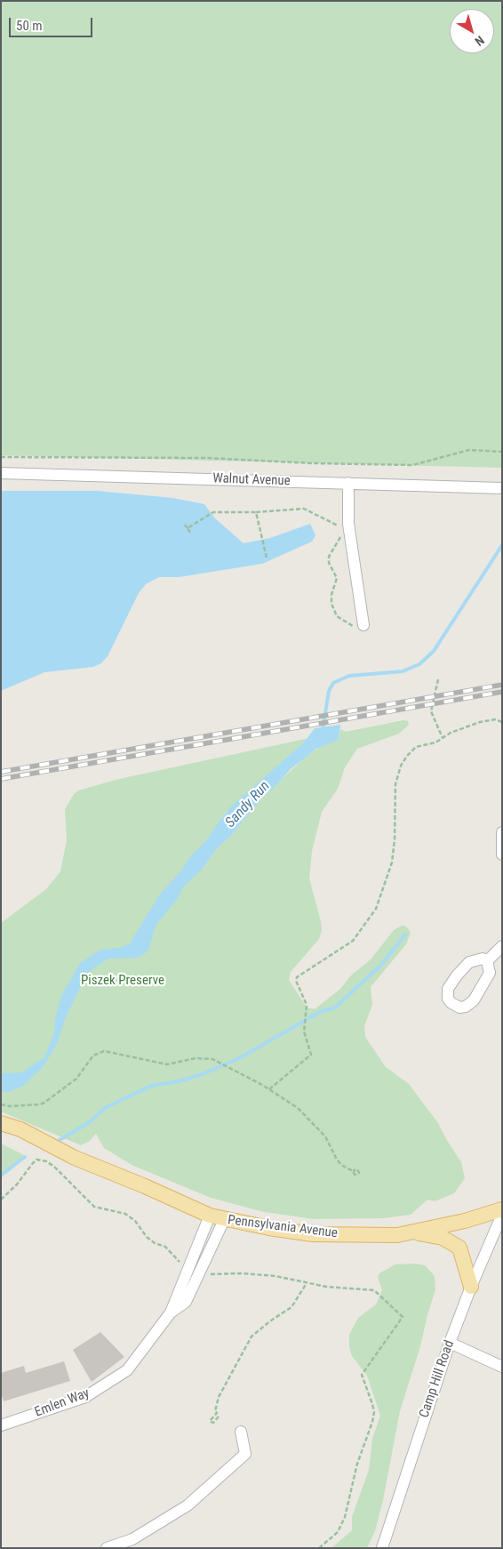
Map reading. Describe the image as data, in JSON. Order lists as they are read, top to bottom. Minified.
{"streets":{"main road":["Pennsylvania Avenue"],"street":["Walnut Avenue","Camp Hill Road","Emlen Way"]},"crossings":[["Pennsylvania Avenue","Emlen Way"]],"water":["Sandy Run"],"parks":["Piszek Preserve"],"scale_bar":"50 m","north":"bottom right"}
